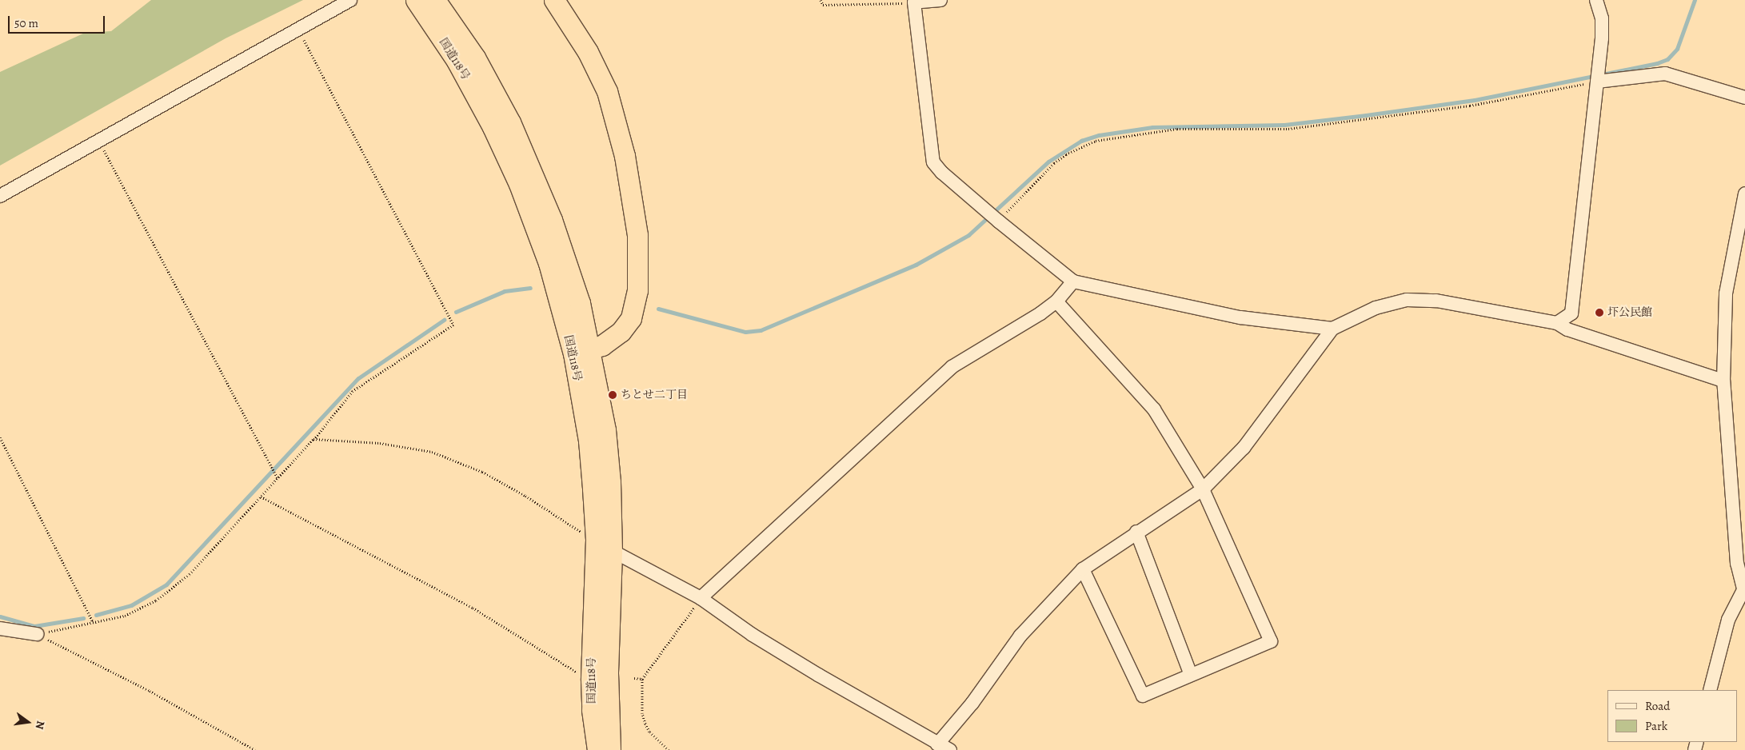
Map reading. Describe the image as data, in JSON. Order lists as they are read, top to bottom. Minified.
{"streets":{"highway":["国道118号"]},"places":["圷公民館","ちとせ二丁目"],"legend":["Road","Park"],"scale_bar":"50 m","north":"right"}
